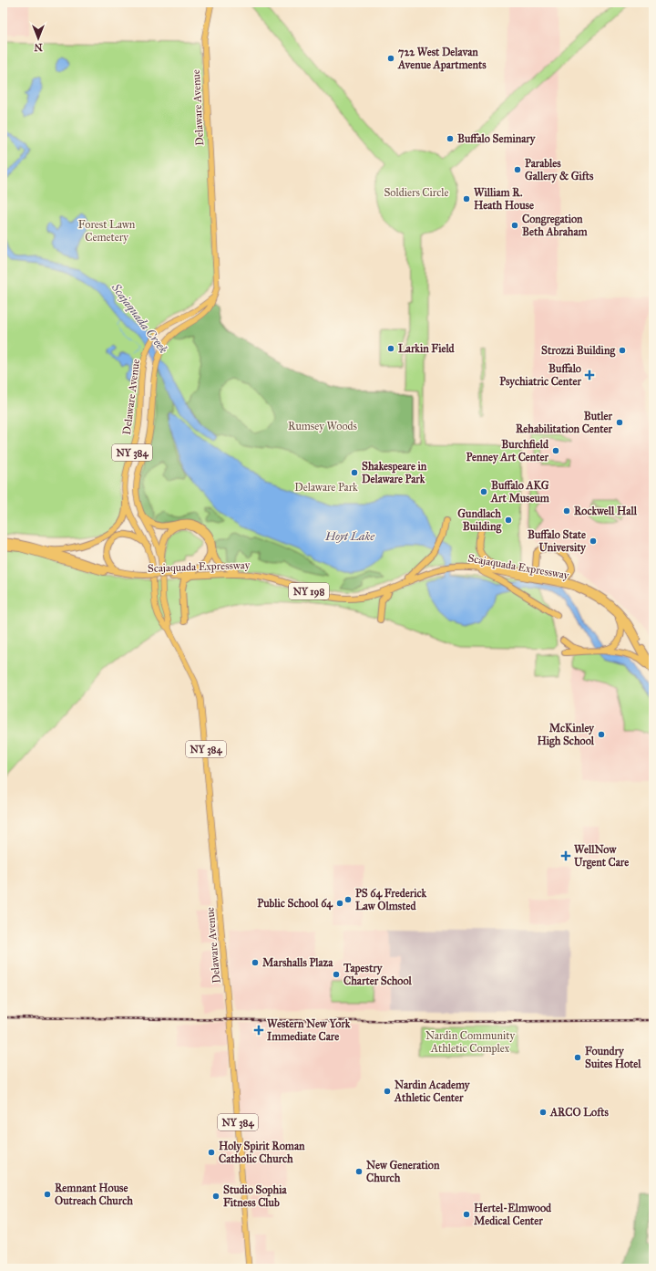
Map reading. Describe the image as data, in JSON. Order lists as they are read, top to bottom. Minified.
{"streets":{"highway":["Scajaquada Expressway","NY 198"],"main road":["Delaware Avenue","NY 384"]},"water":["Scajaquada Creek","Hoyt Lake"],"parks":["Soldiers Circle","Forest Lawn Cemetery","Rumsey Woods","Delaware Park","Nardin Community Athletic Complex"],"places":{"other":["722 West Delavan Avenue Apartments","Buffalo Seminary","Parables Gallery & Gifts","William R. Heath House","Congregation Beth Abraham","Larkin Field","Strozzi Building","Butler Rehabilitation Center","Burchfield Penney Art Center","Shakespeare in Delaware Park","Buffalo AKG Art Museum","Rockwell Hall","Gundlach Building","Buffalo State University","McKinley High School","PS 64 Frederick Law Olmsted","Public School 64","Marshalls Plaza","Tapestry Charter School","Foundry Suites Hotel","Nardin Academy Athletic Center","ARCO Lofts","Holy Spirit Roman Catholic Church","New Generation Church","Remnant House Outreach Church","Studio Sophia Fitness Club","Hertel-Elmwood Medical Center"],"health":["Buffalo Psychiatric Center","WellNow Urgent Care","Western New York Immediate Care"]},"north":"bottom"}
